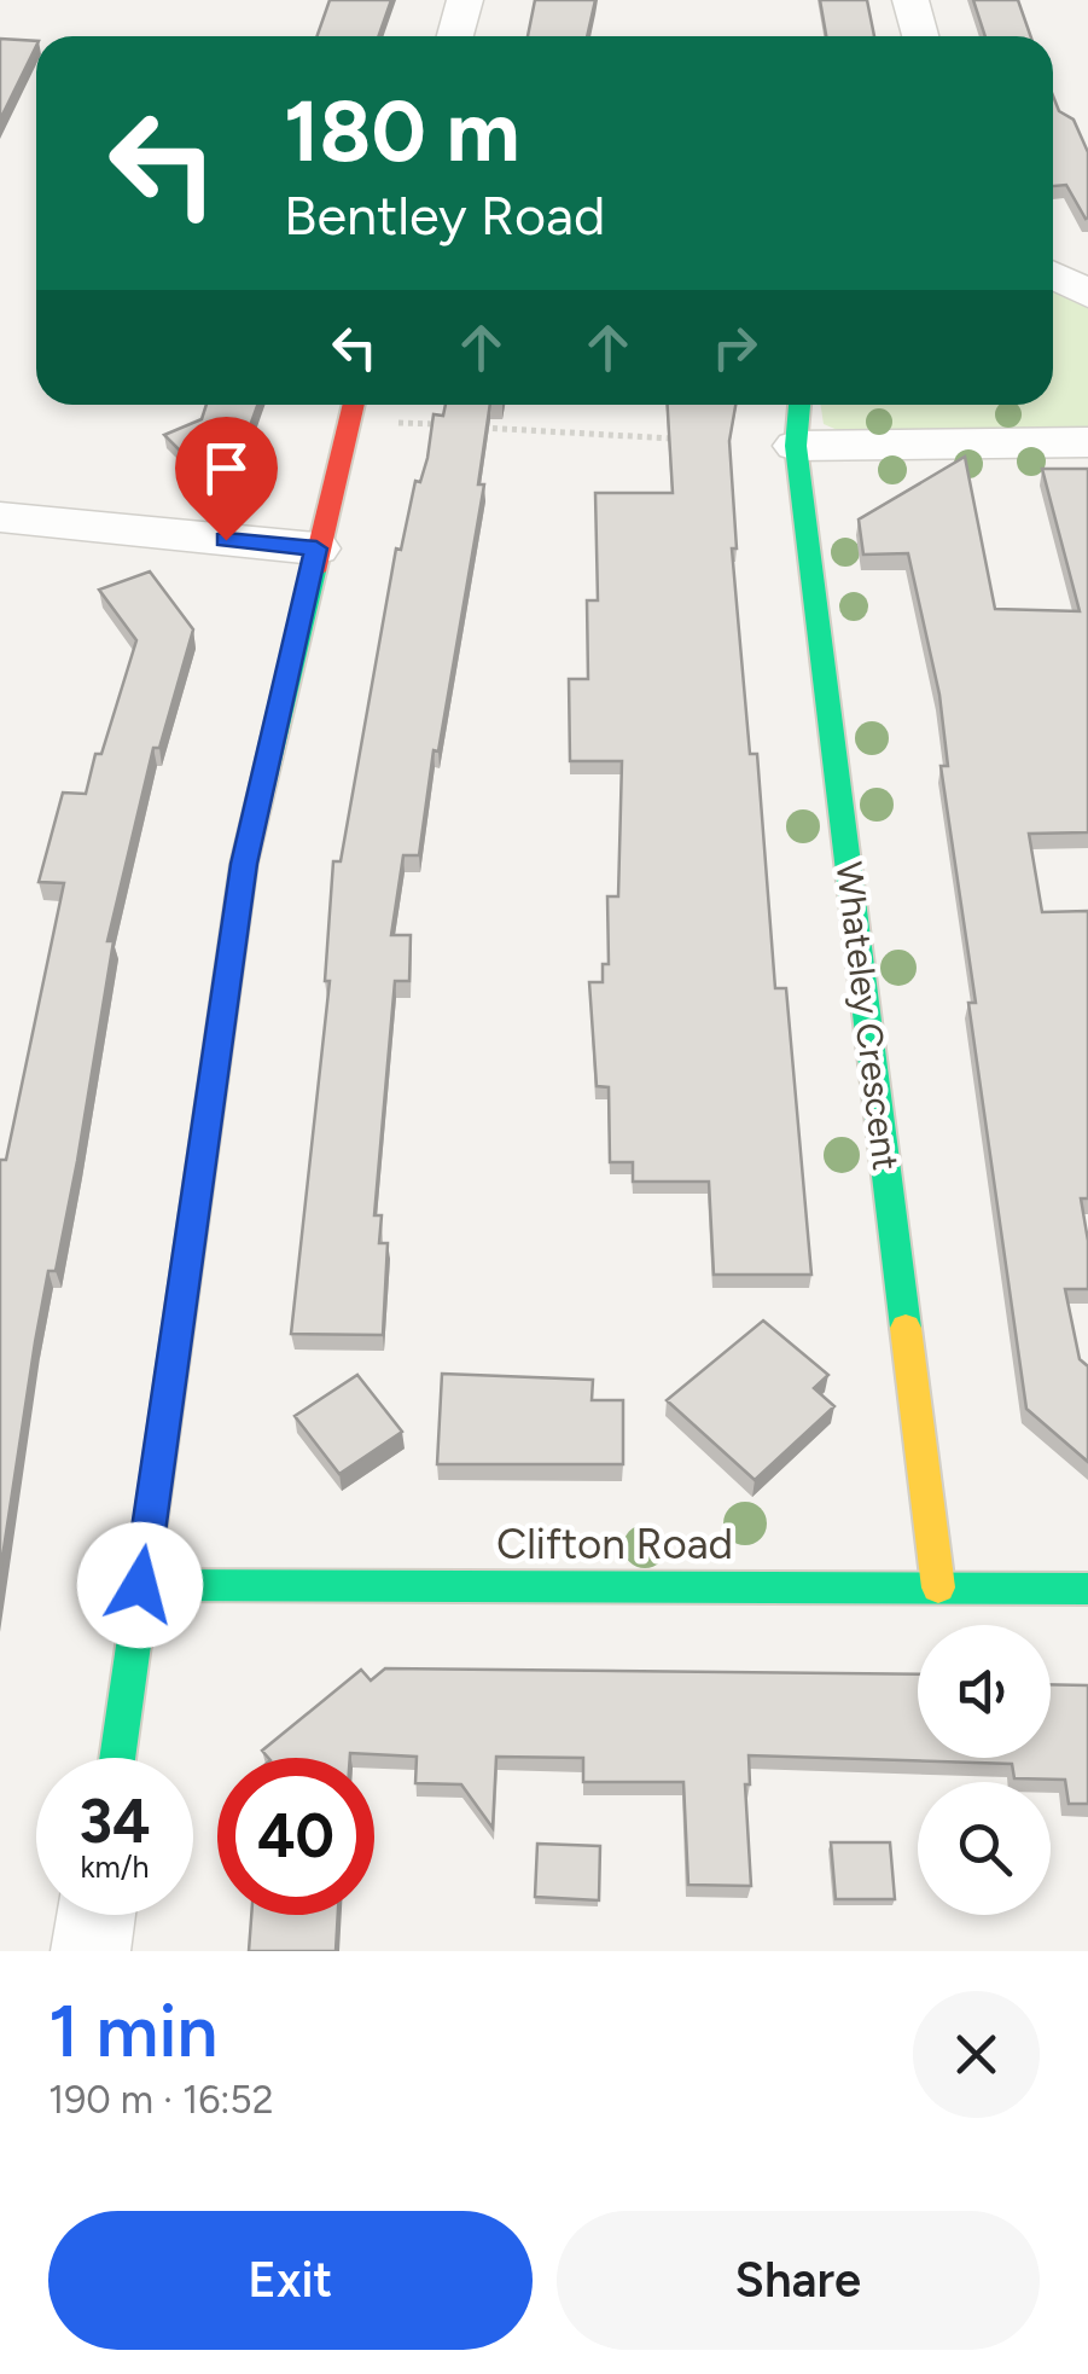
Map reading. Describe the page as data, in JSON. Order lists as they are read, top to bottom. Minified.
{"streets":{"street":["Whateley Crescent","Clifton Road"]},"crossings":[["Whateley Crescent","Clifton Road"]],"page":{"turn":["180 m","Bentley Road"],"speed":"34 km/h","limit":"40","heading":["1 min","190 m · 16:52"],"buttons":["Exit","Share"]}}
